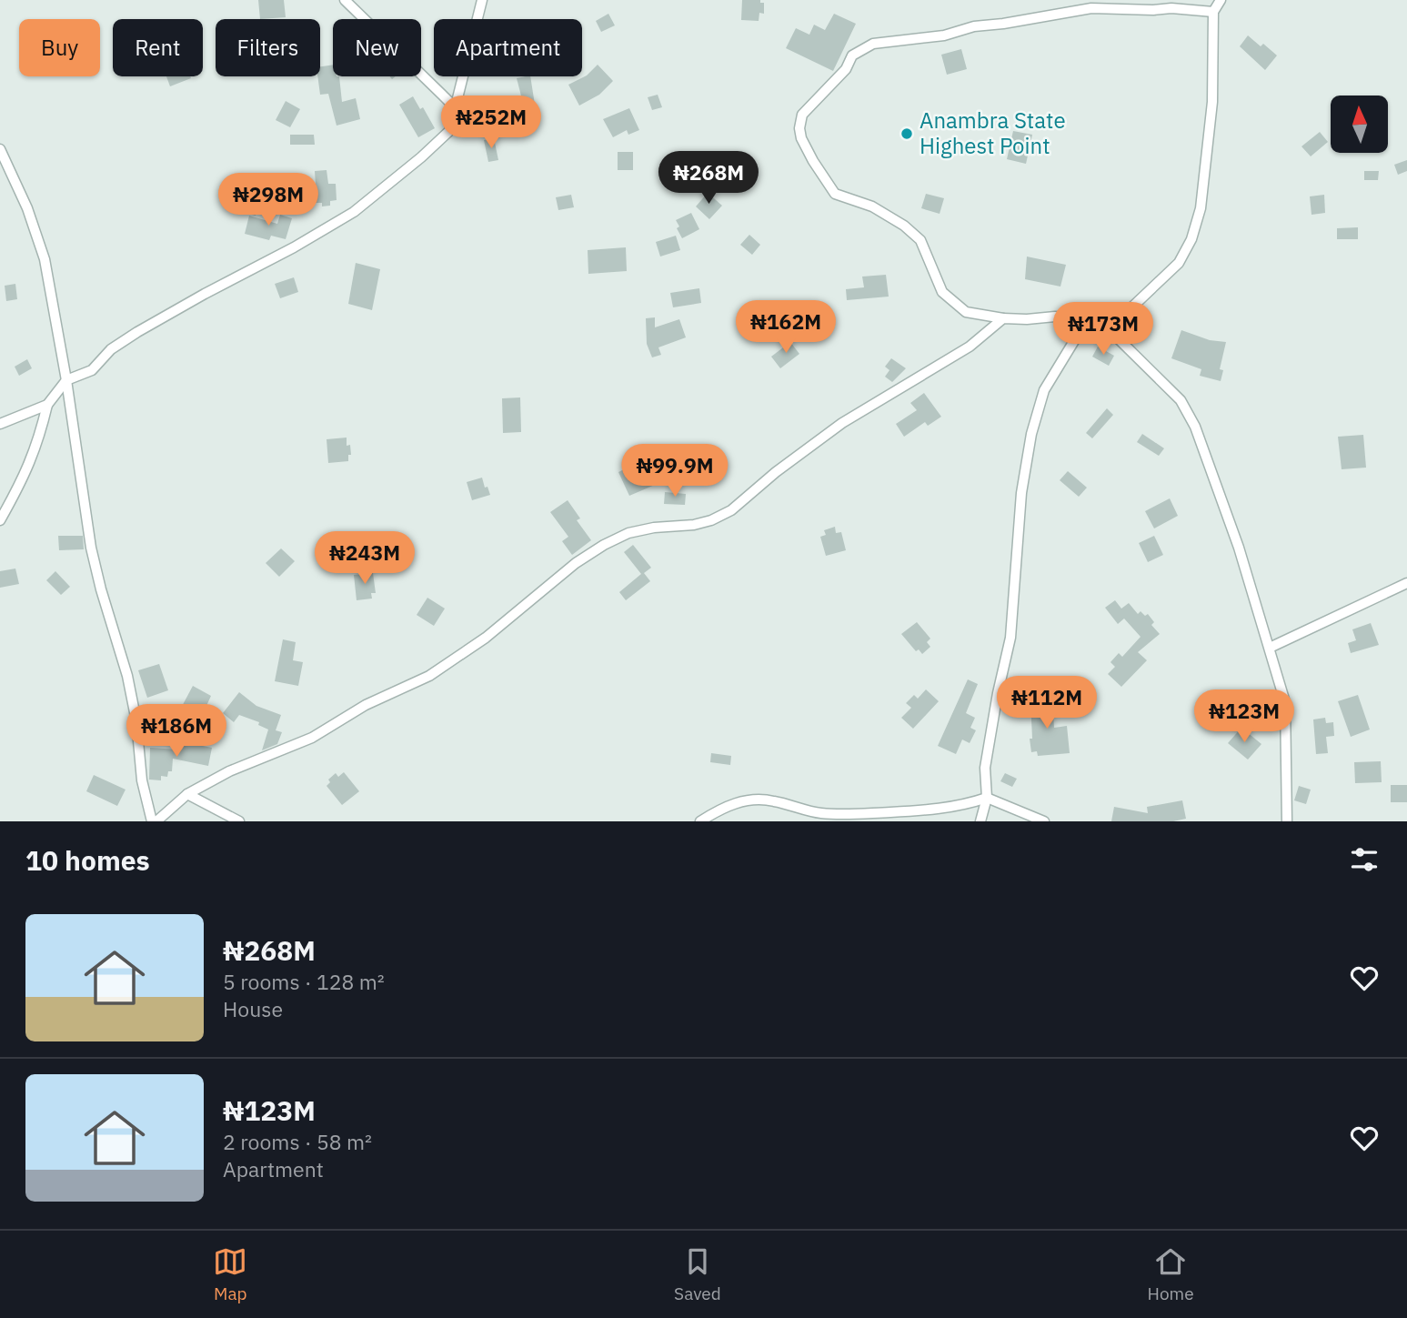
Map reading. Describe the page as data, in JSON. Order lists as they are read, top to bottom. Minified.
{"places":["Anambra State Highest Point"],"north":"top","page":{"chip":["Buy","Rent","Filters","New","Apartment"],"price":["₦252M","₦268M","₦298M","₦162M","₦173M","₦99.9M","₦243M","₦112M","₦123M","₦186M"],"heading":"10 homes","list":[{"name":"₦268M","note":"5 rooms · 128 m² · House"},{"name":"₦123M","note":"2 rooms · 58 m² · Apartment"}],"tabs":["Map","Saved","Home"]}}
